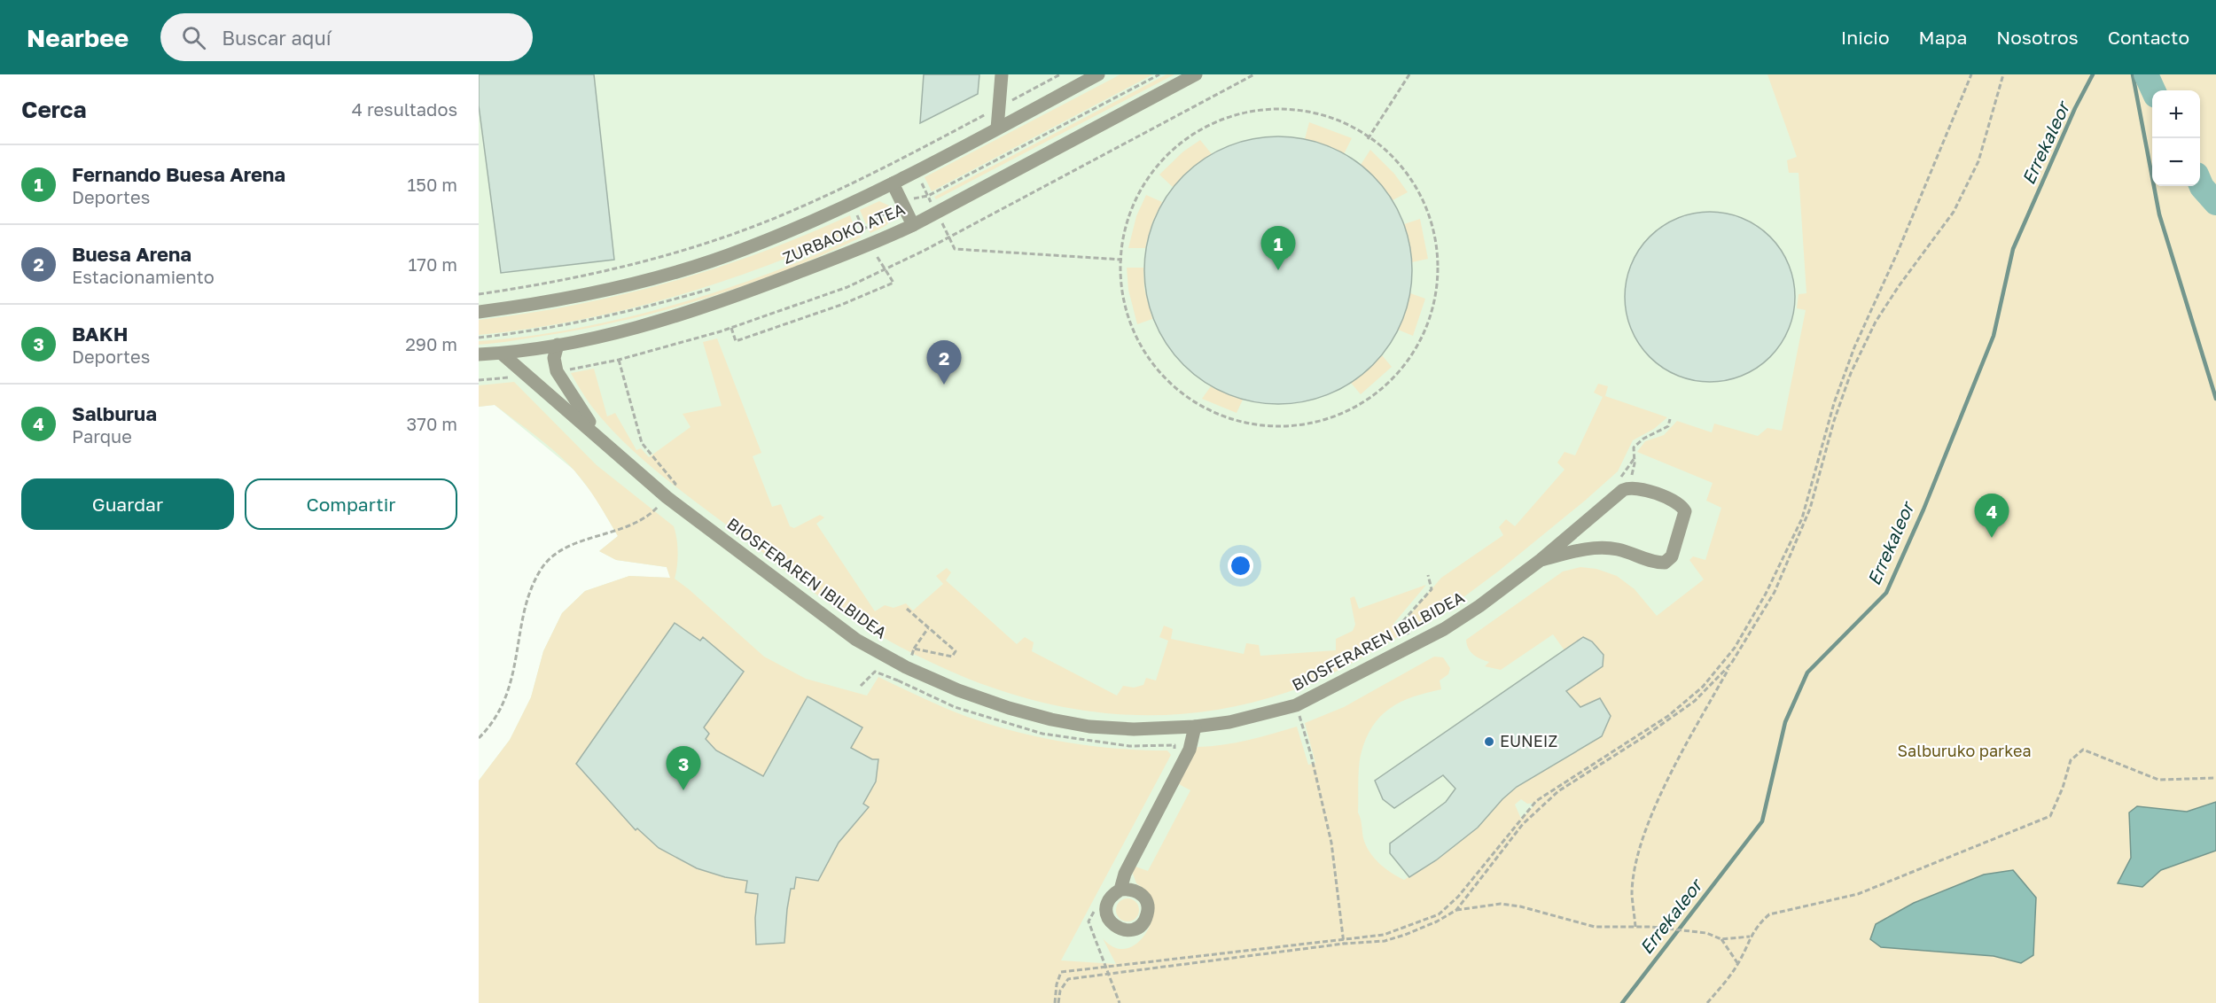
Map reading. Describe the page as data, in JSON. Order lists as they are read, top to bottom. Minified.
{"streets":{"street":["ZURBAOKO ATEA","BIOSFERAREN IBILBIDEA"]},"crossings":[["ZURBAOKO ATEA","BIOSFERAREN IBILBIDEA"]],"water":["Errekaleor"],"parks":["Salburuko parkea"],"places":["EUNEIZ"],"page":{"header":"Nearbee","search":"Buscar aquí","nav":["Inicio","Mapa","Nosotros","Contacto"],"heading":["Cerca","4 resultados"],"map_buttons":["+","−"],"list":[{"mark":"1","name":"Fernando Buesa Arena","note":"Deportes","value":"150 m"},{"mark":"2","name":"Buesa Arena","note":"Estacionamiento","value":"170 m"},{"mark":"3","name":"BAKH","note":"Deportes","value":"290 m"},{"mark":"4","name":"Salburua","note":"Parque","value":"370 m"}],"pins":["1","2","4","3"],"buttons":["Guardar","Compartir"]}}
